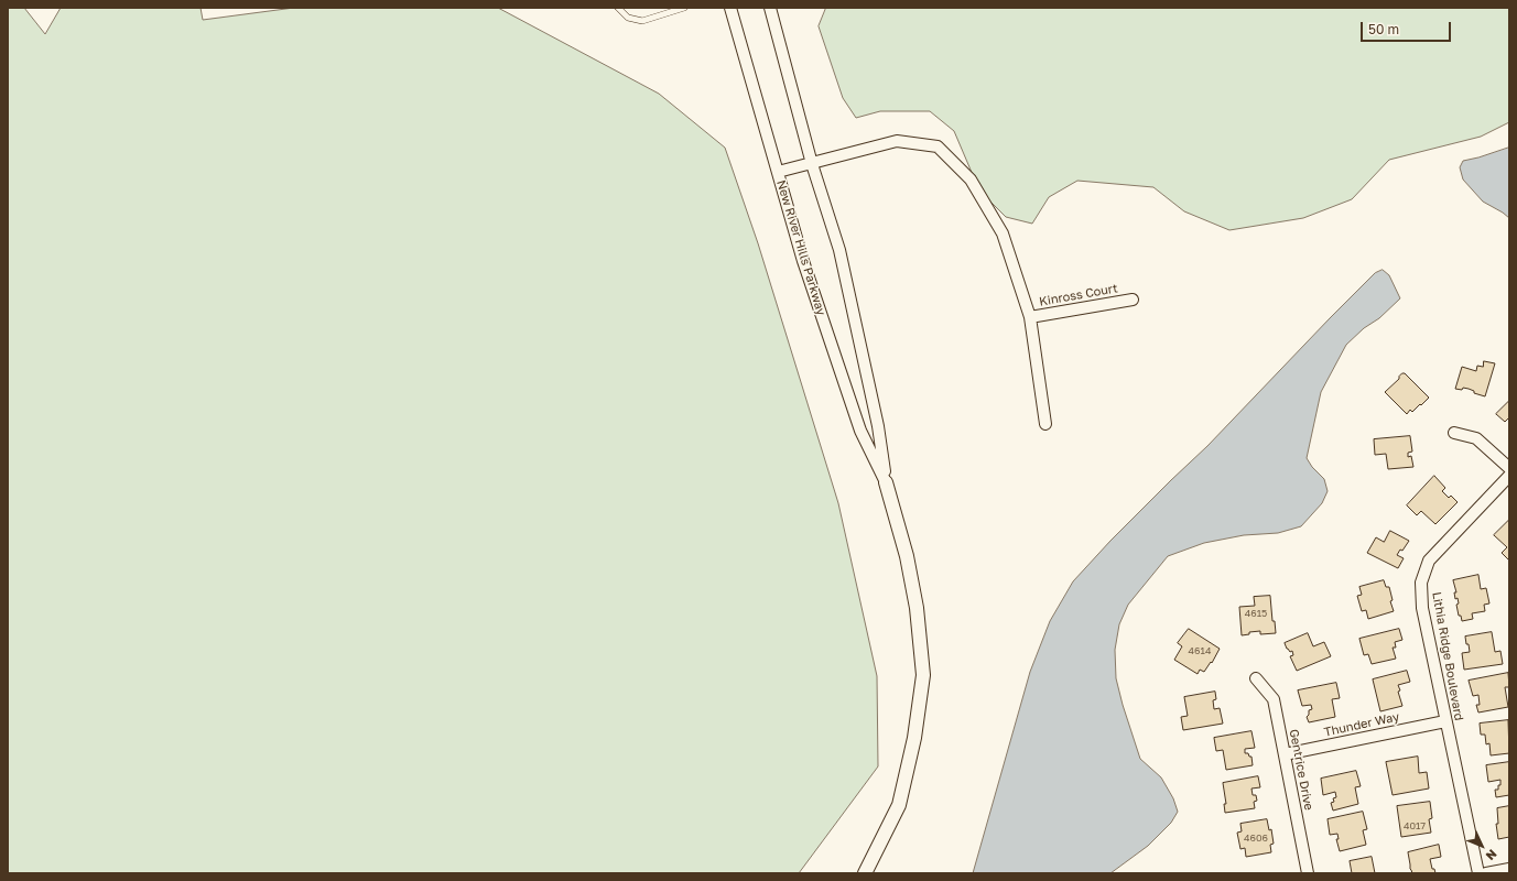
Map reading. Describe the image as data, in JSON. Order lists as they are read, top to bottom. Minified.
{"streets":{"street":["New River Hills Parkway","Kinross Court","Lithia Ridge Boulevard","Thunder Way","Gentrice Drive"]},"crossings":[["Lithia Ridge Boulevard","Thunder Way"],["Thunder Way","Gentrice Drive"]],"house_numbers":["4615","4614","4017","4606"],"scale_bar":"50 m","north":"bottom right"}
